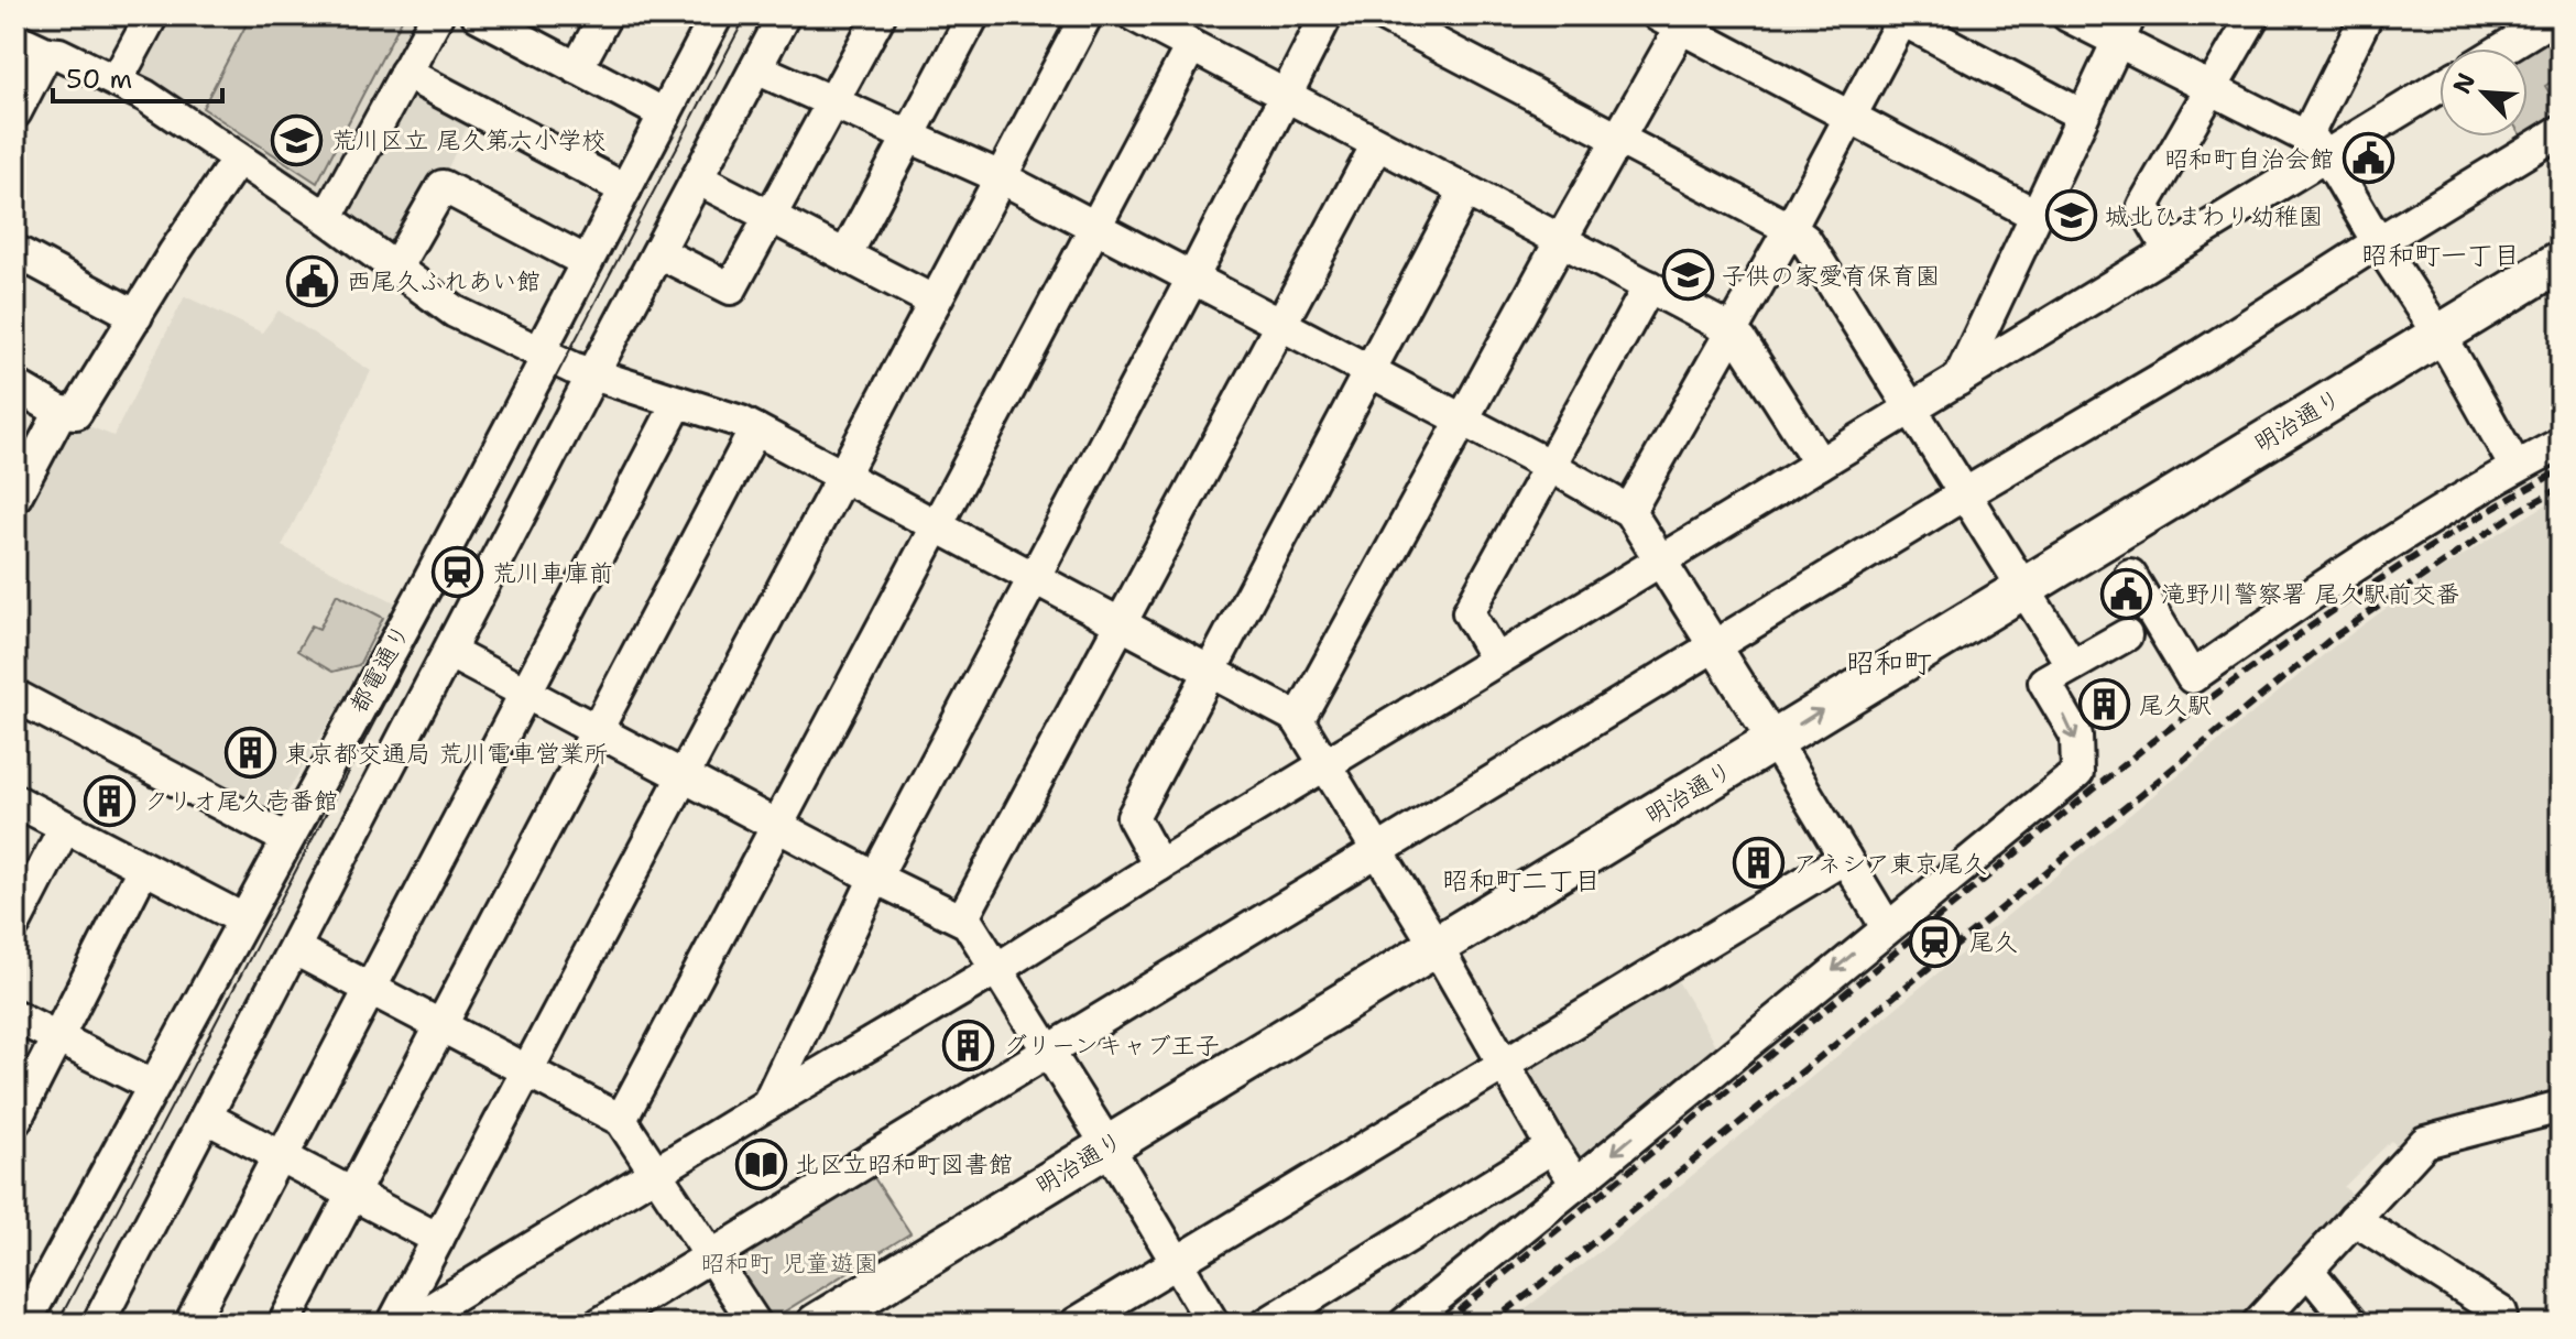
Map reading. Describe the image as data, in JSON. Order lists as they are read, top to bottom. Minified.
{"streets":{"main road":["明治通り"],"street":["都電通り"]},"districts":["昭和町一丁目","昭和町","昭和町二丁目"],"parks":["昭和町 児童遊園"],"places":{"school or university":["荒川区立 尾久第六小学校","城北ひまわり幼稚園","子供の家愛育保育園"],"public building":["昭和町自治会館","西尾久ふれあい館","滝野川警察署 尾久駅前交番"],"station":["荒川車庫前","尾久"],"building":["尾久駅","東京都交通局 荒川電車営業所","クリオ尾久壱番館","アネシア東京尾久","グリーンキャブ王子"],"library":["北区立昭和町図書館"]},"scale_bar":"50 m","north":"top left"}
